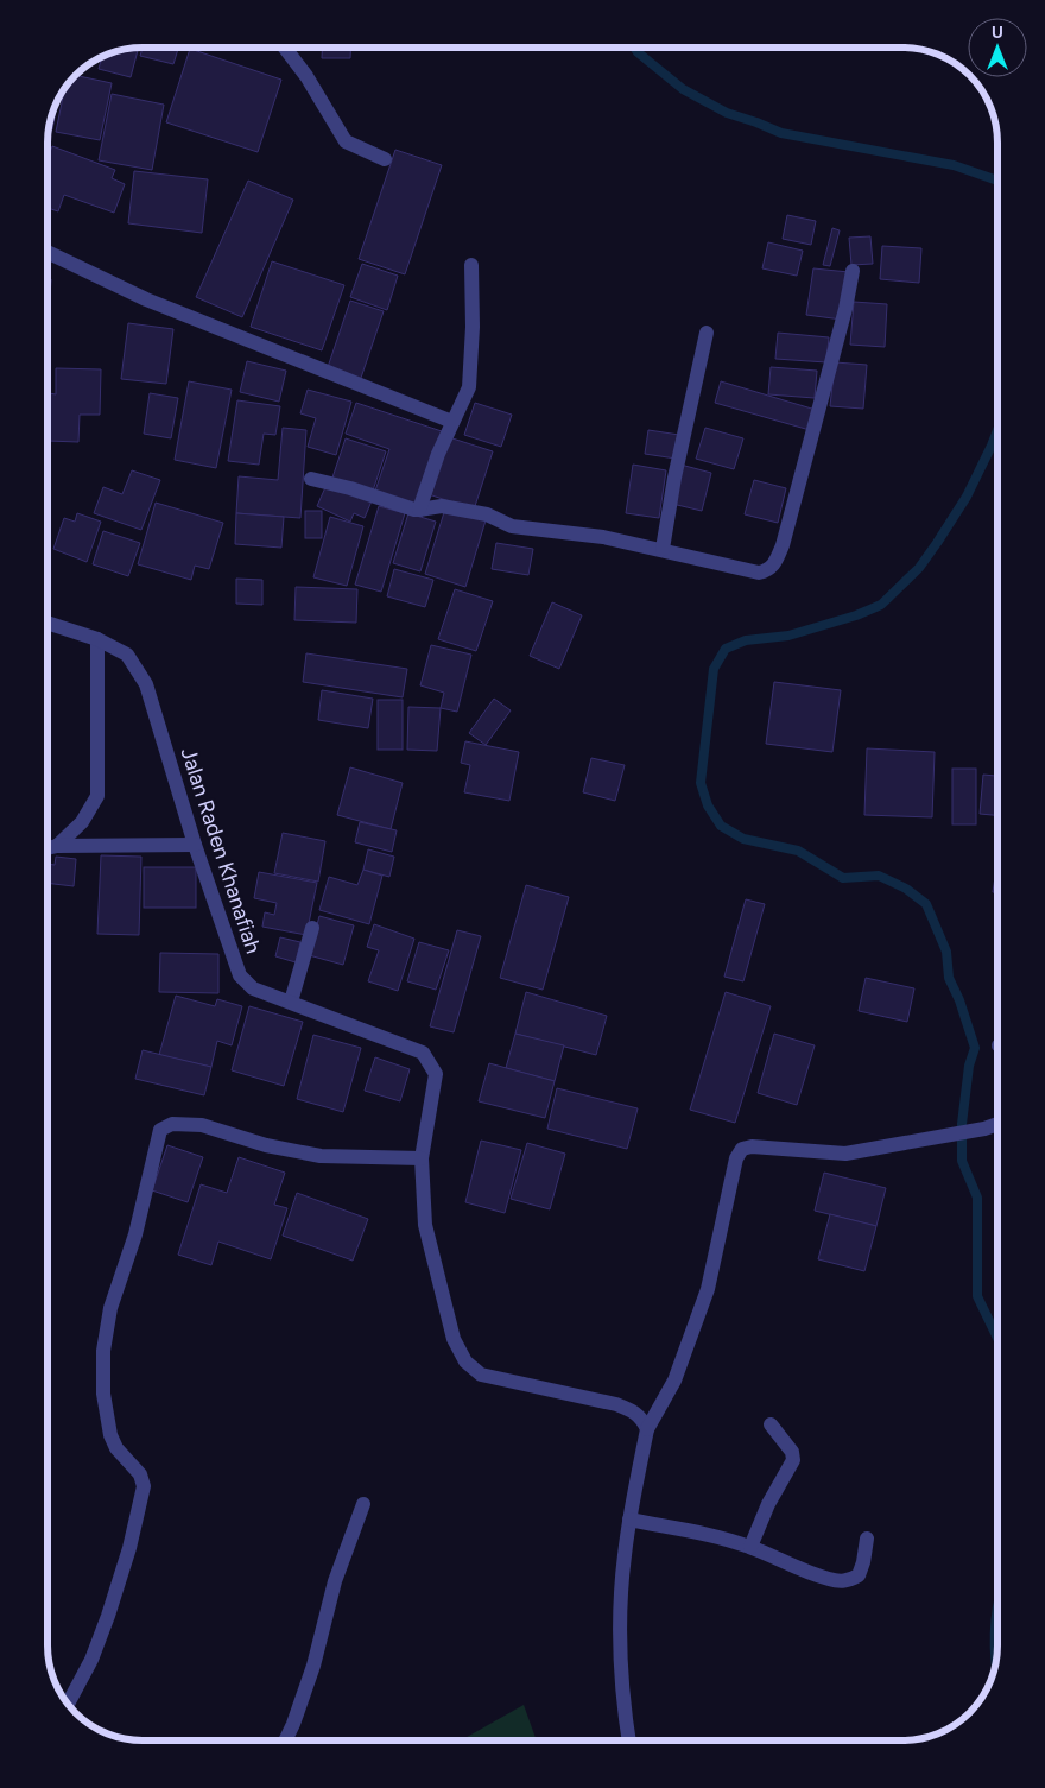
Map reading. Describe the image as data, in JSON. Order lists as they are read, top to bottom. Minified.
{"streets":{"street":["Jalan Raden Khanafiah"]},"north":"top"}
